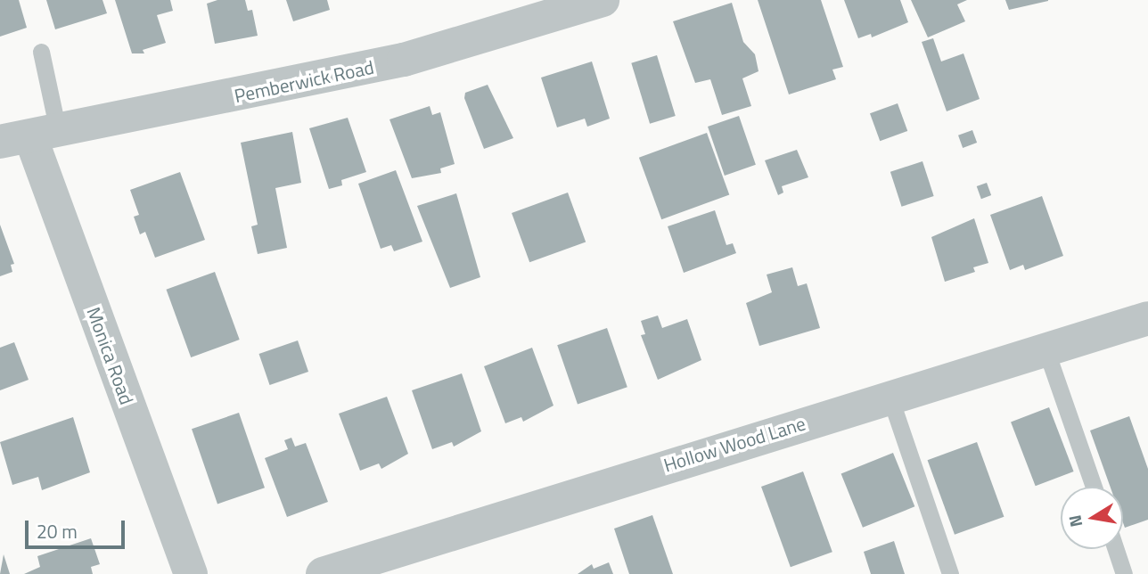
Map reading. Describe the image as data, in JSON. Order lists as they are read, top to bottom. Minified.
{"streets":{"street":["Pemberwick Road","Monica Road","Hollow Wood Lane"]},"crossings":[["Pemberwick Road","Monica Road"]],"scale_bar":"20 m","north":"left"}
